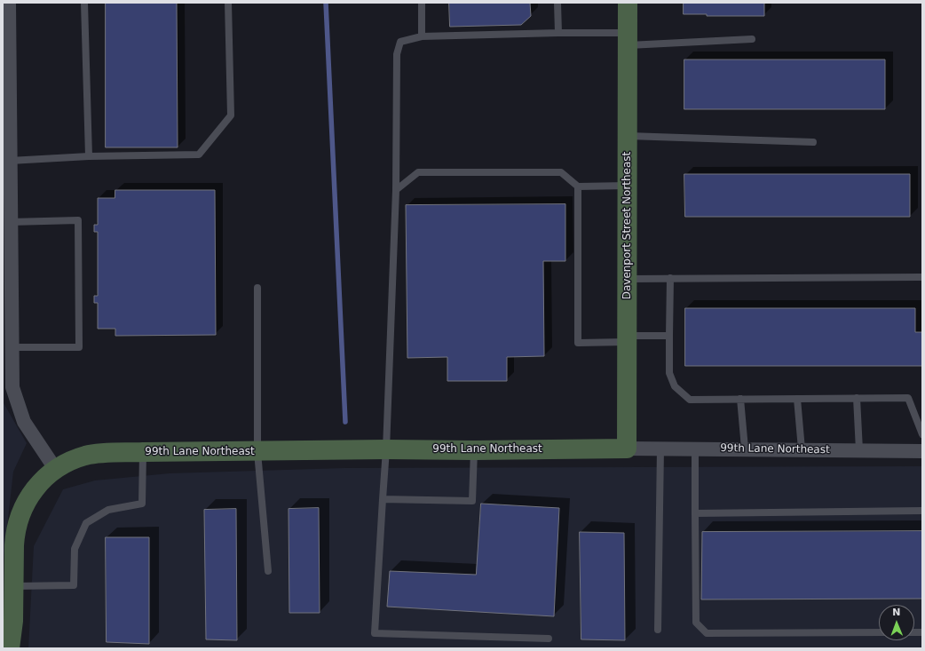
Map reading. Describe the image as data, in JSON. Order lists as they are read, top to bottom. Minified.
{"streets":{"street":["Davenport Street Northeast","99th Lane Northeast"]},"crossings":[["Davenport Street Northeast","99th Lane Northeast"]],"north":"top"}
